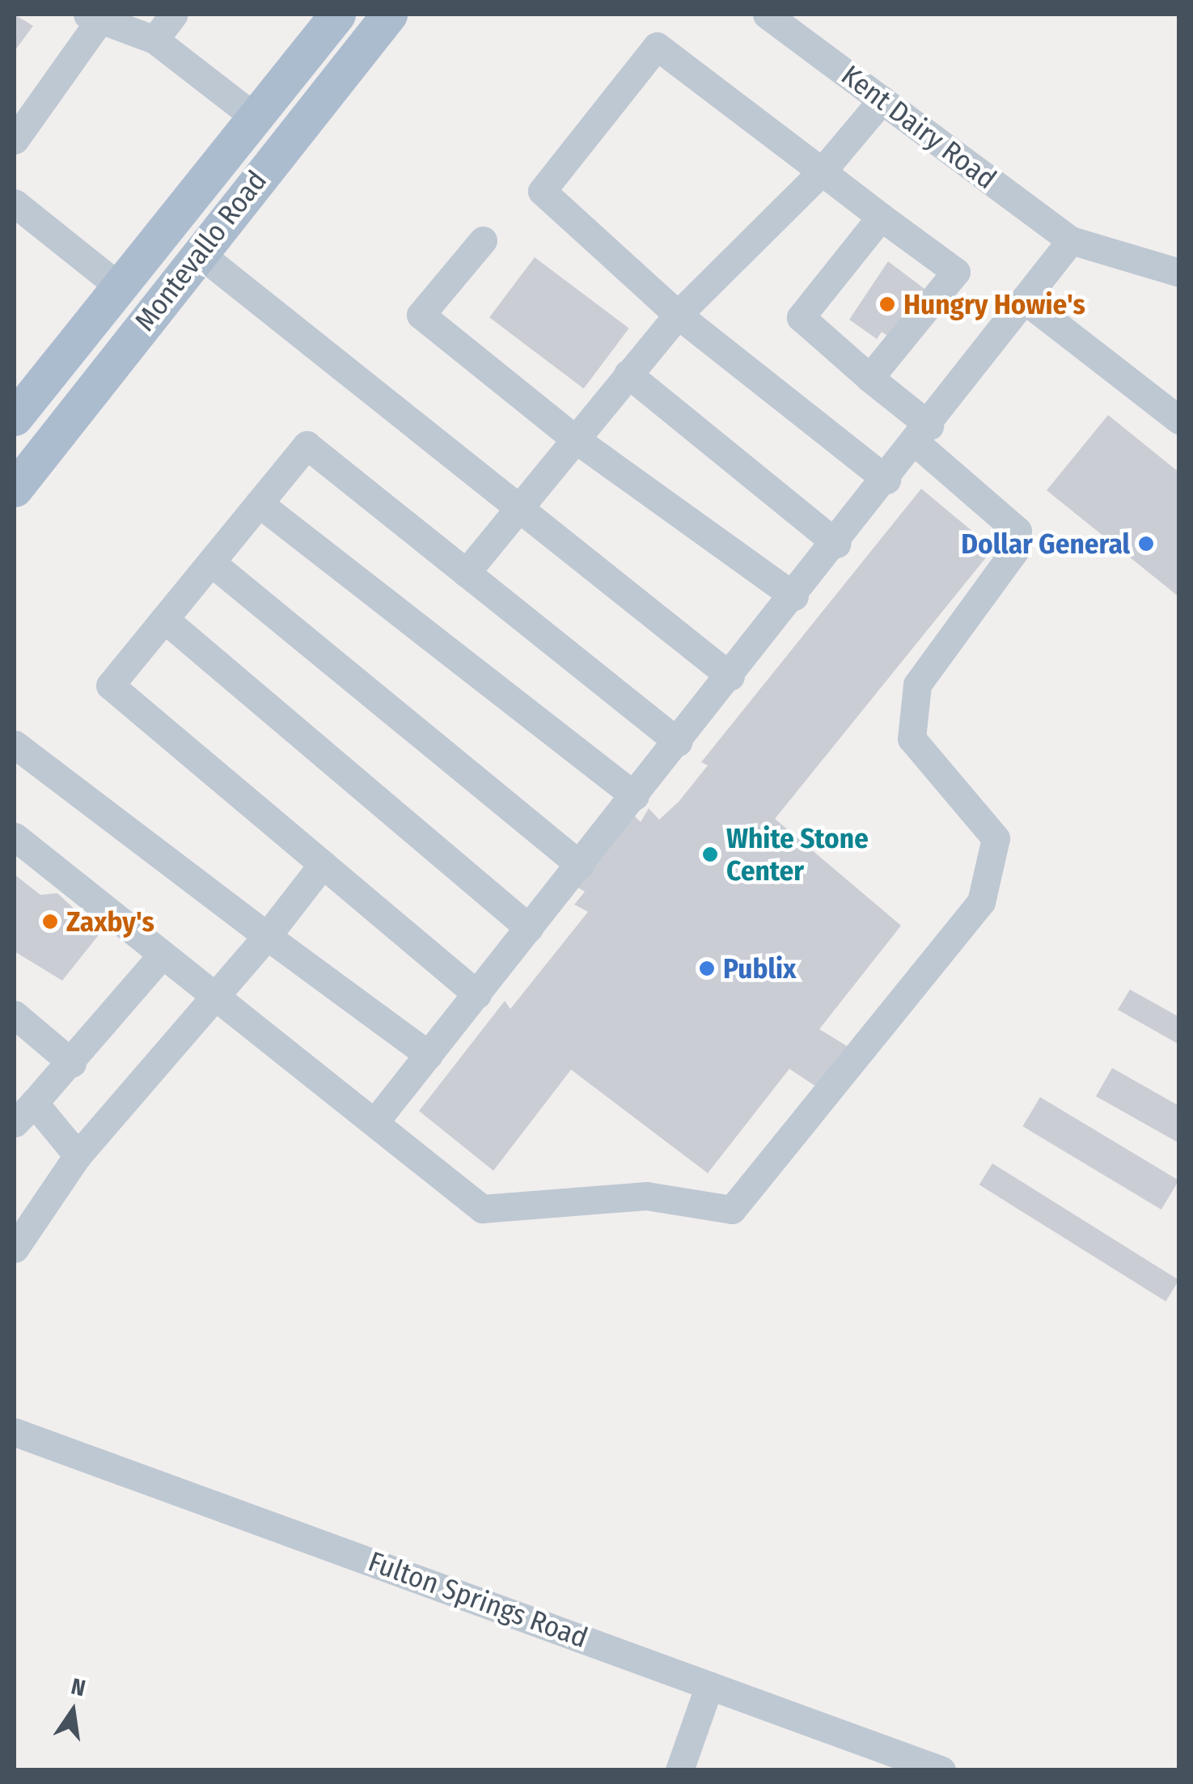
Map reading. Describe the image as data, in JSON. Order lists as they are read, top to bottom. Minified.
{"streets":{"main road":["Montevallo Road"],"street":["Kent Dairy Road","Fulton Springs Road"]},"places":["Hungry Howie's","Dollar General","White Stone Center","Zaxby's","Publix"],"north":"top"}
